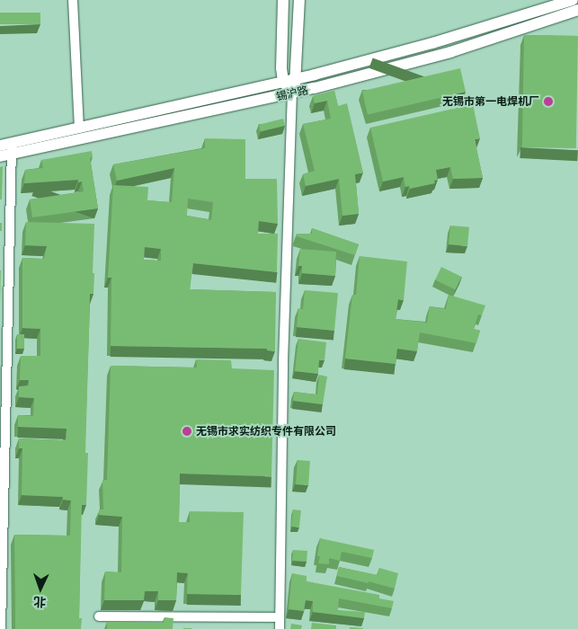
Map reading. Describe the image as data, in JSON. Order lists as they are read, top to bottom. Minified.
{"streets":{"main road":["锡沪路"]},"places":["无锡市第一电焊机厂","无锡市求实纺织专件有限公司"],"north":"bottom"}
